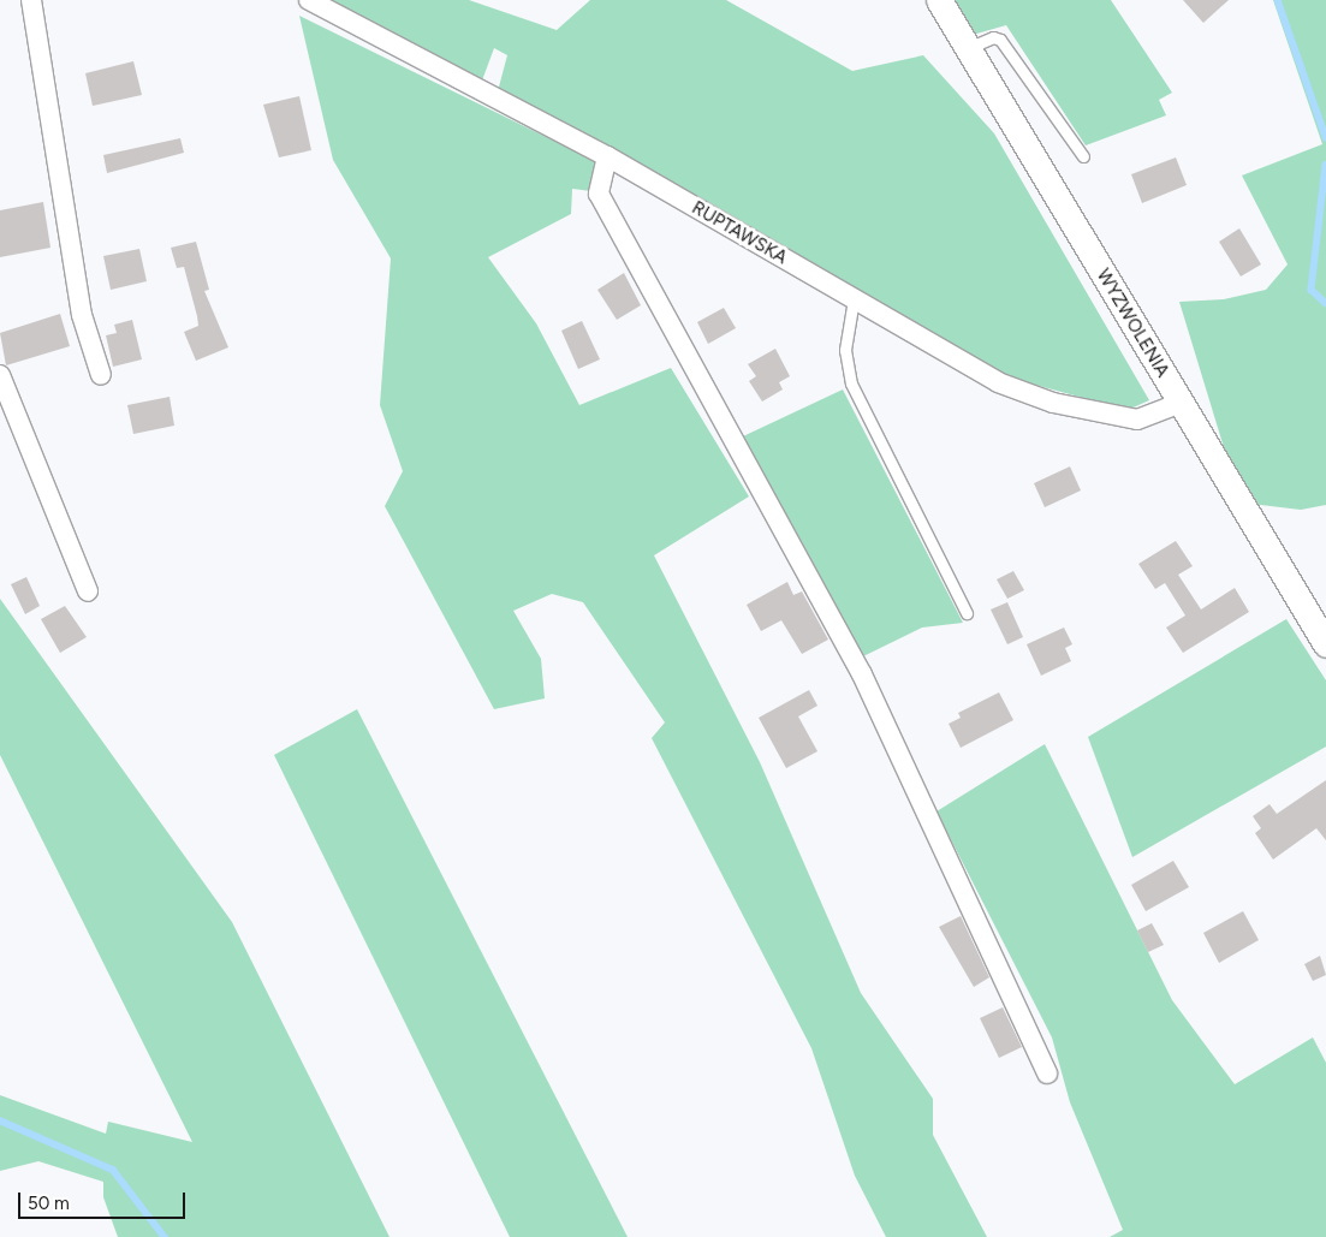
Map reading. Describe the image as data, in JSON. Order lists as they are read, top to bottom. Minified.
{"streets":{"street":["RUPTAWSKA","WYZWOLENIA"]},"crossings":[["RUPTAWSKA","WYZWOLENIA"]],"scale_bar":"50 m"}
